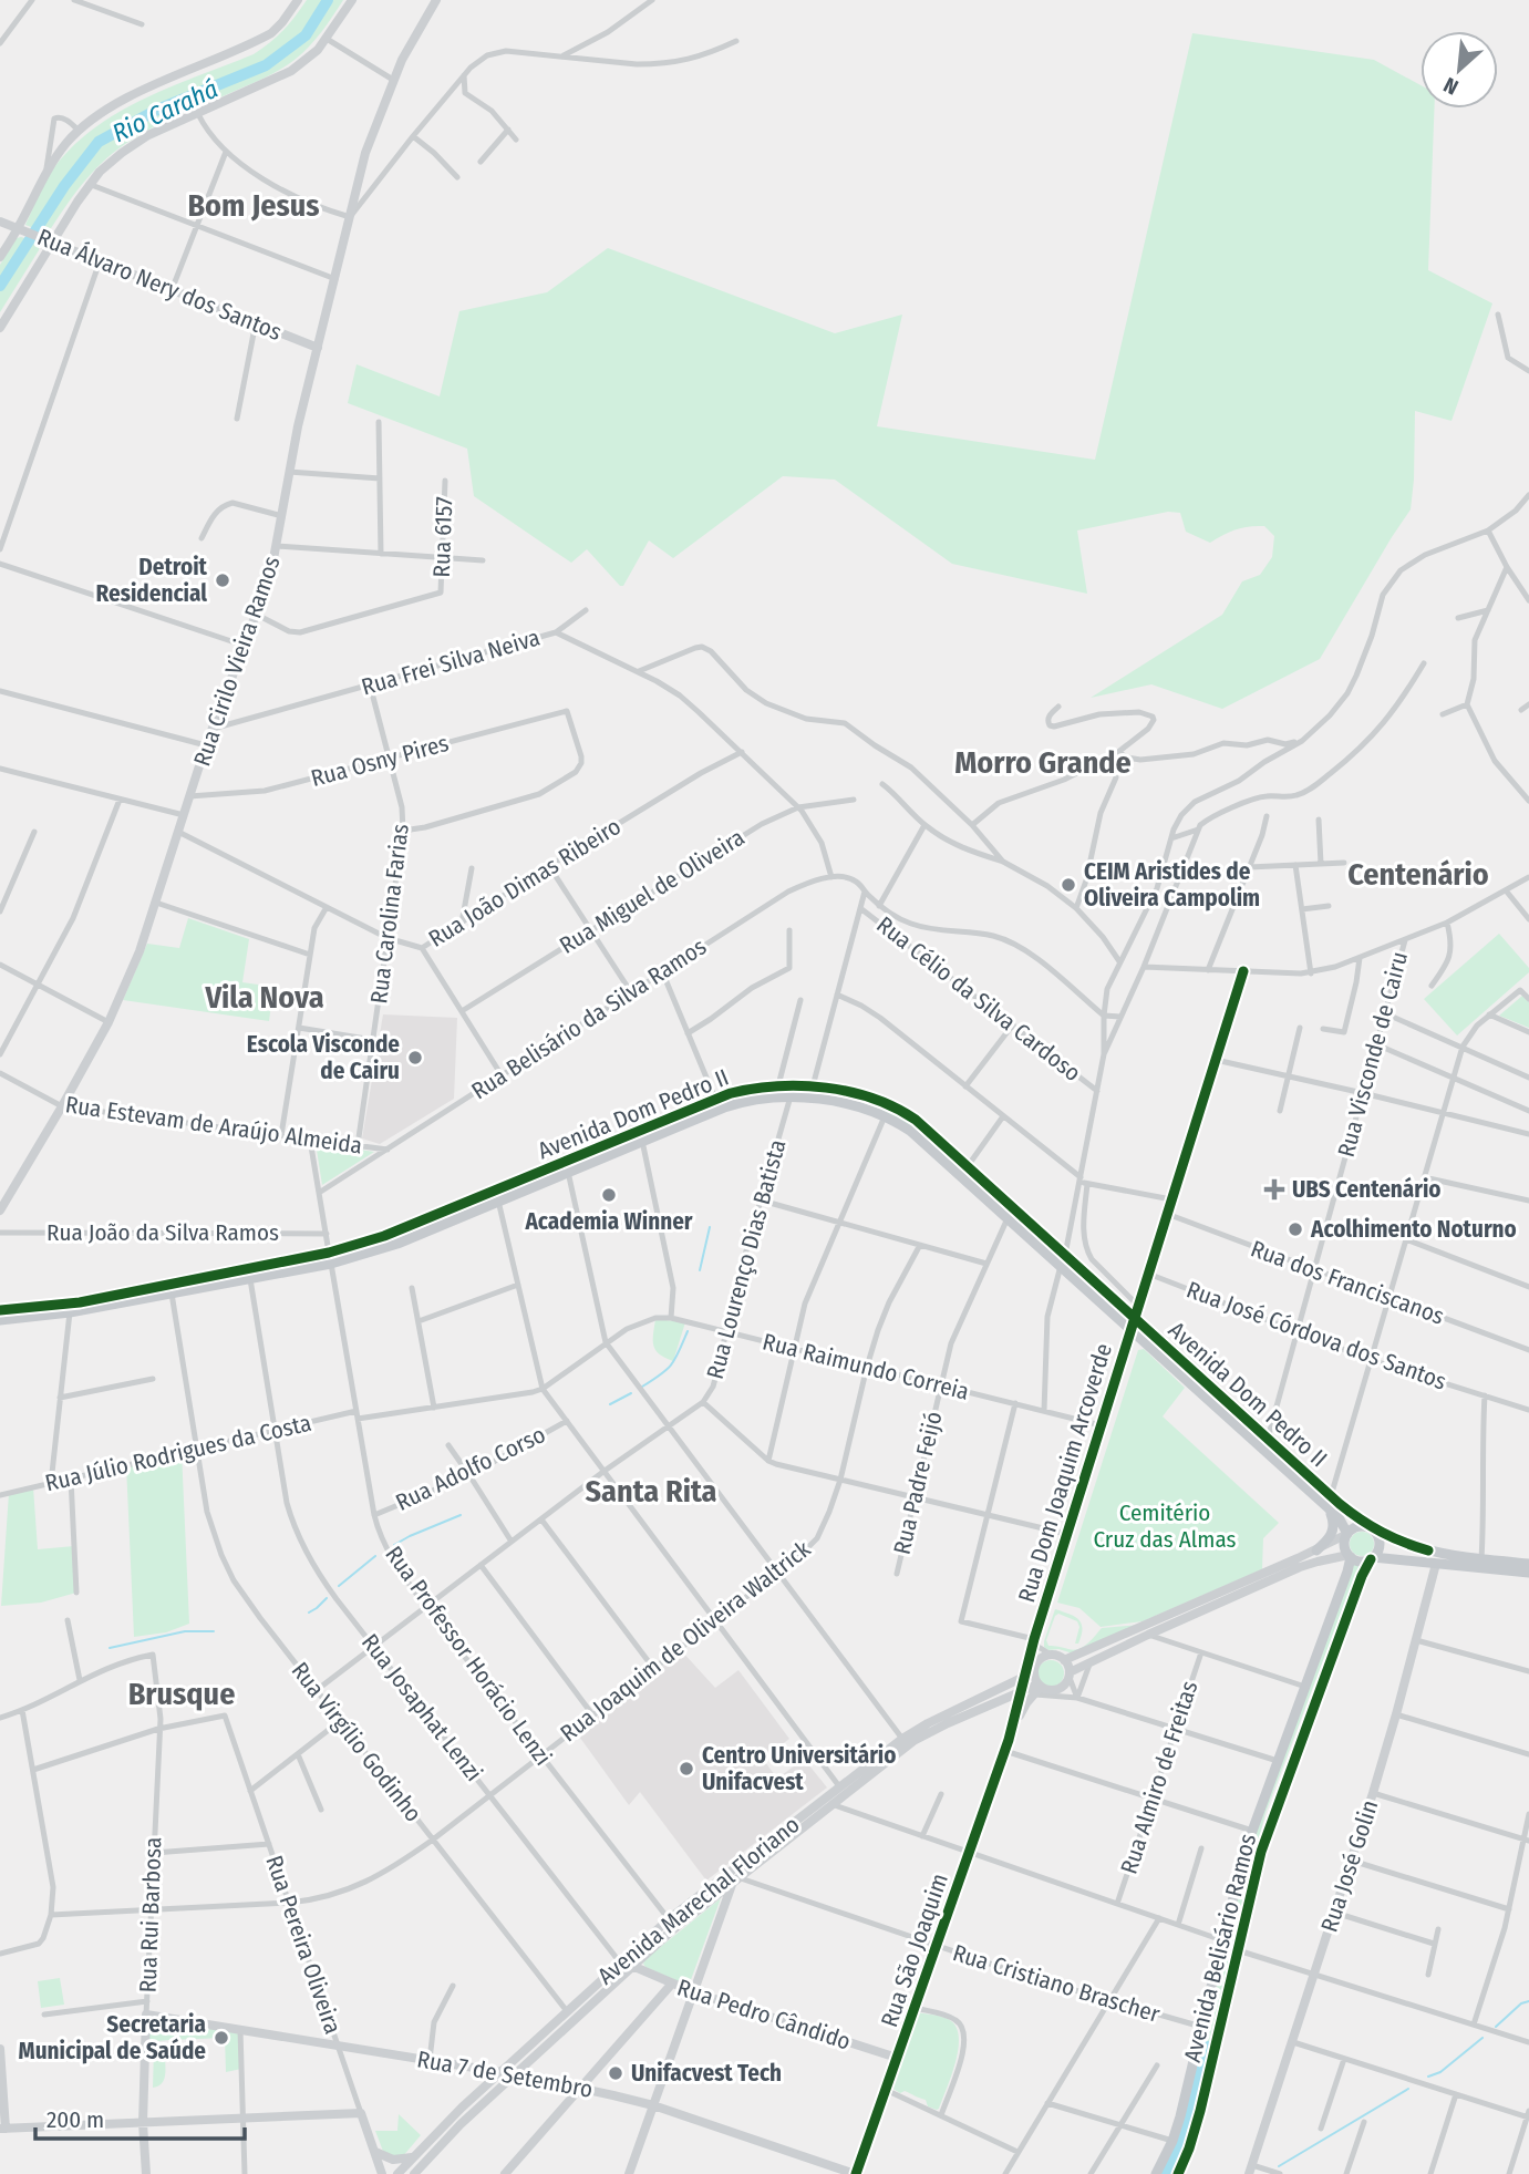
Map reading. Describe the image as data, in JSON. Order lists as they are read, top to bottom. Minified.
{"streets":{"main road":["Rua Álvaro Nery dos Santos","Rua Cirilo Vieira Ramos","Avenida Dom Pedro II","Rua José Golin","Avenida Marechal Floriano","Rua Rui Barbosa","Rua Pereira Oliveira","Avenida Belisário Ramos","Rua São Joaquim","Rua Pedro Cândido","Rua 7 de Setembro"],"street":["Rua 6157","Rua Frei Silva Neiva","Rua Osny Pires","Rua João Dimas Ribeiro","Rua Miguel de Oliveira","Rua Carolina Farias","Rua Célio da Silva Cardoso","Rua Belisário da Silva Ramos","Rua Visconde de Cairu","Rua Estevam de Araújo Almeida","Rua João da Silva Ramos","Rua Lourenço Dias Batista","Rua dos Franciscanos","Rua José Córdova dos Santos","Rua Raimundo Correia","Rua Júlio Rodrigues da Costa","Rua Adolfo Corso","Rua Dom Joaquim Arcoverde","Rua Padre Feijó","Rua Joaquim de Oliveira Waltrick","Rua Professor Horácio Lenzi","Rua Josaphat Lenzi","Rua Virgílio Godinho","Rua Almiro de Freitas","Rua Cristiano Brascher"]},"crossings":[["Rua Álvaro Nery dos Santos","Rua Cirilo Vieira Ramos"],["Rua 6157","Rua Cirilo Vieira Ramos"],["Rua Cirilo Vieira Ramos","Rua Frei Silva Neiva"],["Rua Cirilo Vieira Ramos","Rua Osny Pires"],["Rua Cirilo Vieira Ramos","Rua João Dimas Ribeiro"],["Rua Cirilo Vieira Ramos","Rua Estevam de Araújo Almeida"],["Rua Frei Silva Neiva","Rua João Dimas Ribeiro"],["Rua Frei Silva Neiva","Rua Miguel de Oliveira"],["Rua Frei Silva Neiva","Rua Carolina Farias"],["Rua Frei Silva Neiva","Rua Belisário da Silva Ramos"],["Rua Osny Pires","Rua Carolina Farias"],["Rua João Dimas Ribeiro","Rua Carolina Farias"],["Rua Carolina Farias","Rua Estevam de Araújo Almeida"],["Rua Belisário da Silva Ramos","Rua Estevam de Araújo Almeida"],["Rua Visconde de Cairu","Avenida Dom Pedro II"],["Rua Visconde de Cairu","Rua dos Franciscanos"],["Rua Visconde de Cairu","Rua José Córdova dos Santos"],["Avenida Dom Pedro II","Rua Lourenço Dias Batista"],["Avenida Dom Pedro II","Rua Dom Joaquim Arcoverde"],["Avenida Dom Pedro II","Rua Padre Feijó"],["Avenida Dom Pedro II","Rua Professor Horácio Lenzi"],["Avenida Dom Pedro II","Rua Josaphat Lenzi"],["Avenida Dom Pedro II","Rua Virgílio Godinho"],["Avenida Dom Pedro II","Avenida Belisário Ramos"],["Rua Lourenço Dias Batista","Rua Raimundo Correia"],["Rua Lourenço Dias Batista","Rua Professor Horácio Lenzi"],["Rua Lourenço Dias Batista","Rua Josaphat Lenzi"],["Rua Lourenço Dias Batista","Rua Virgílio Godinho"],["Rua dos Franciscanos","Rua Dom Joaquim Arcoverde"],["Rua José Córdova dos Santos","Rua Dom Joaquim Arcoverde"],["Rua Raimundo Correia","Rua Júlio Rodrigues da Costa"],["Rua Raimundo Correia","Rua Dom Joaquim Arcoverde"],["Rua Raimundo Correia","Rua Padre Feijó"],["Rua Raimundo Correia","Rua Joaquim de Oliveira Waltrick"],["Rua Júlio Rodrigues da Costa","Rua Professor Horácio Lenzi"],["Rua Júlio Rodrigues da Costa","Rua Josaphat Lenzi"],["Rua Júlio Rodrigues da Costa","Rua Virgílio Godinho"],["Rua Adolfo Corso","Rua Professor Horácio Lenzi"],["Rua Dom Joaquim Arcoverde","Avenida Marechal Floriano"],["Rua Dom Joaquim Arcoverde","Rua São Joaquim"],["Rua Joaquim de Oliveira Waltrick","Rua Professor Horácio Lenzi"],["Rua Joaquim de Oliveira Waltrick","Rua Josaphat Lenzi"],["Rua Joaquim de Oliveira Waltrick","Rua Virgílio Godinho"],["Rua Joaquim de Oliveira Waltrick","Rua Rui Barbosa"],["Rua Joaquim de Oliveira Waltrick","Rua Pereira Oliveira"],["Rua Professor Horácio Lenzi","Avenida Marechal Floriano"],["Rua Josaphat Lenzi","Avenida Marechal Floriano"],["Rua Virgílio Godinho","Avenida Marechal Floriano"],["Avenida Marechal Floriano","Rua São Joaquim"],["Avenida Marechal Floriano","Rua Cristiano Brascher"],["Avenida Marechal Floriano","Rua Pedro Cândido"],["Avenida Marechal Floriano","Rua 7 de Setembro"],["Rua Rui Barbosa","Rua Pereira Oliveira"],["Rua Rui Barbosa","Rua 7 de Setembro"],["Rua Pereira Oliveira","Rua 7 de Setembro"],["Avenida Belisário Ramos","Rua Cristiano Brascher"],["Rua São Joaquim","Rua Cristiano Brascher"],["Rua São Joaquim","Rua Pedro Cândido"],["Rua São Joaquim","Rua 7 de Setembro"]],"districts":["Bom Jesus","Morro Grande","Centenário","Vila Nova","Santa Rita","Brusque"],"water":["Rio Carahá"],"parks":["Cemitério Cruz das Almas"],"places":{"other":["Detroit Residencial","CEIM Aristides de Oliveira Campolim","Escola Visconde de Cairu","Academia Winner","Acolhimento Noturno","Centro Universitário Unifacvest","Secretaria Municipal de Saúde","Unifacvest Tech"],"health":["UBS Centenário"]},"scale_bar":"200 m","north":"bottom left"}
